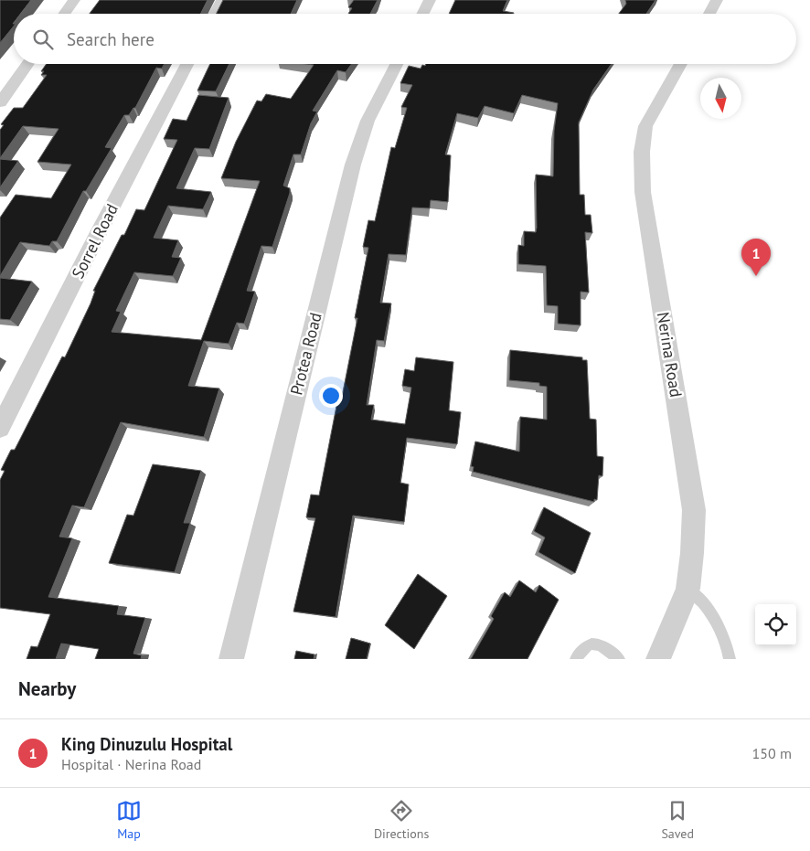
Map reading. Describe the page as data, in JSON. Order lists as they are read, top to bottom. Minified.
{"streets":{"street":["Sorrel Road","Protea Road","Nerina Road"]},"north":"bottom","page":{"search":"Search here","pins":"1","heading":"Nearby","list":[{"mark":"1","name":"King Dinuzulu Hospital","note":"Hospital · Nerina Road","value":"150 m"}],"nav":["Map","Directions","Saved"]}}
